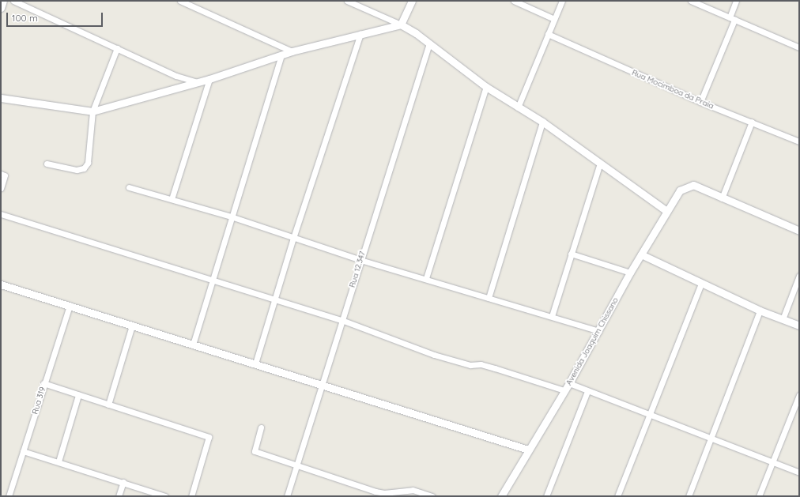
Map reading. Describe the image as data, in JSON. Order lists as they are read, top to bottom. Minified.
{"streets":{"street":["Rua Mocimboa da Praia","Rua 12.347","Avenida Joaquim Chissano","Rua 319"]},"scale_bar":"100 m"}
